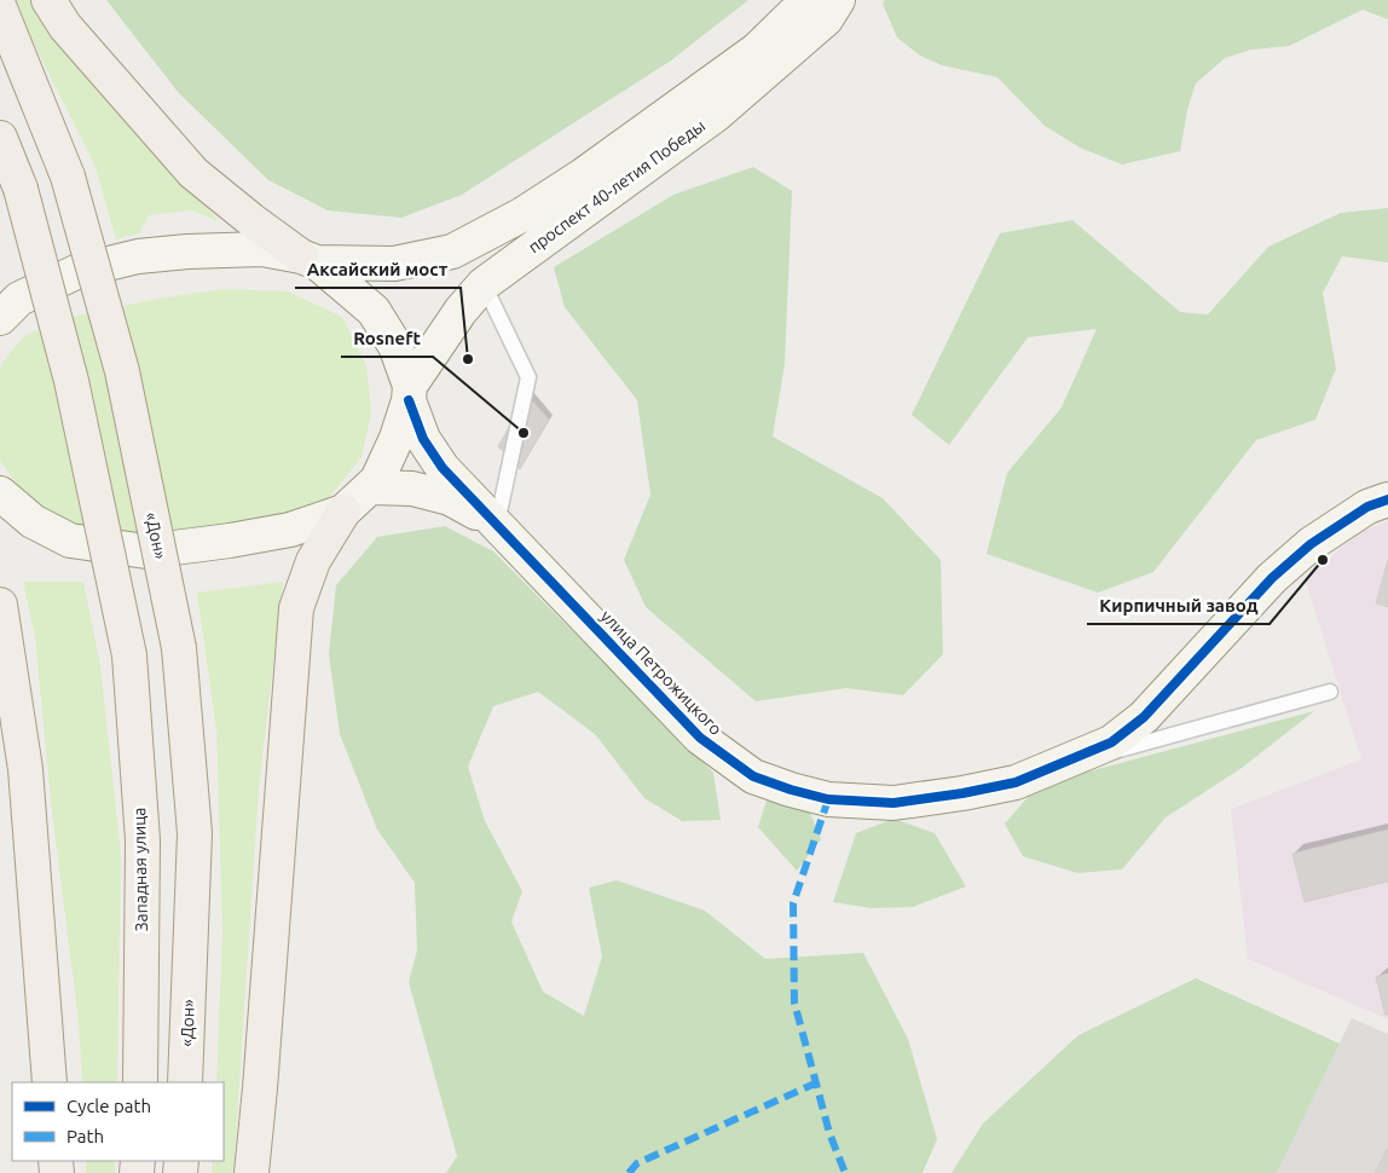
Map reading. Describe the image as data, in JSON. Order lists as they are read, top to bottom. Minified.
{"streets":{"main road":["проспект 40-летия Победы","«Дон»","улица Петрожицкого","Западная улица"]},"crossings":[["проспект 40-летия Победы","улица Петрожицкого"]],"places":["Аксайский мост","Rosneft","Кирпичный завод"],"legend":["Cycle path","Path"]}
